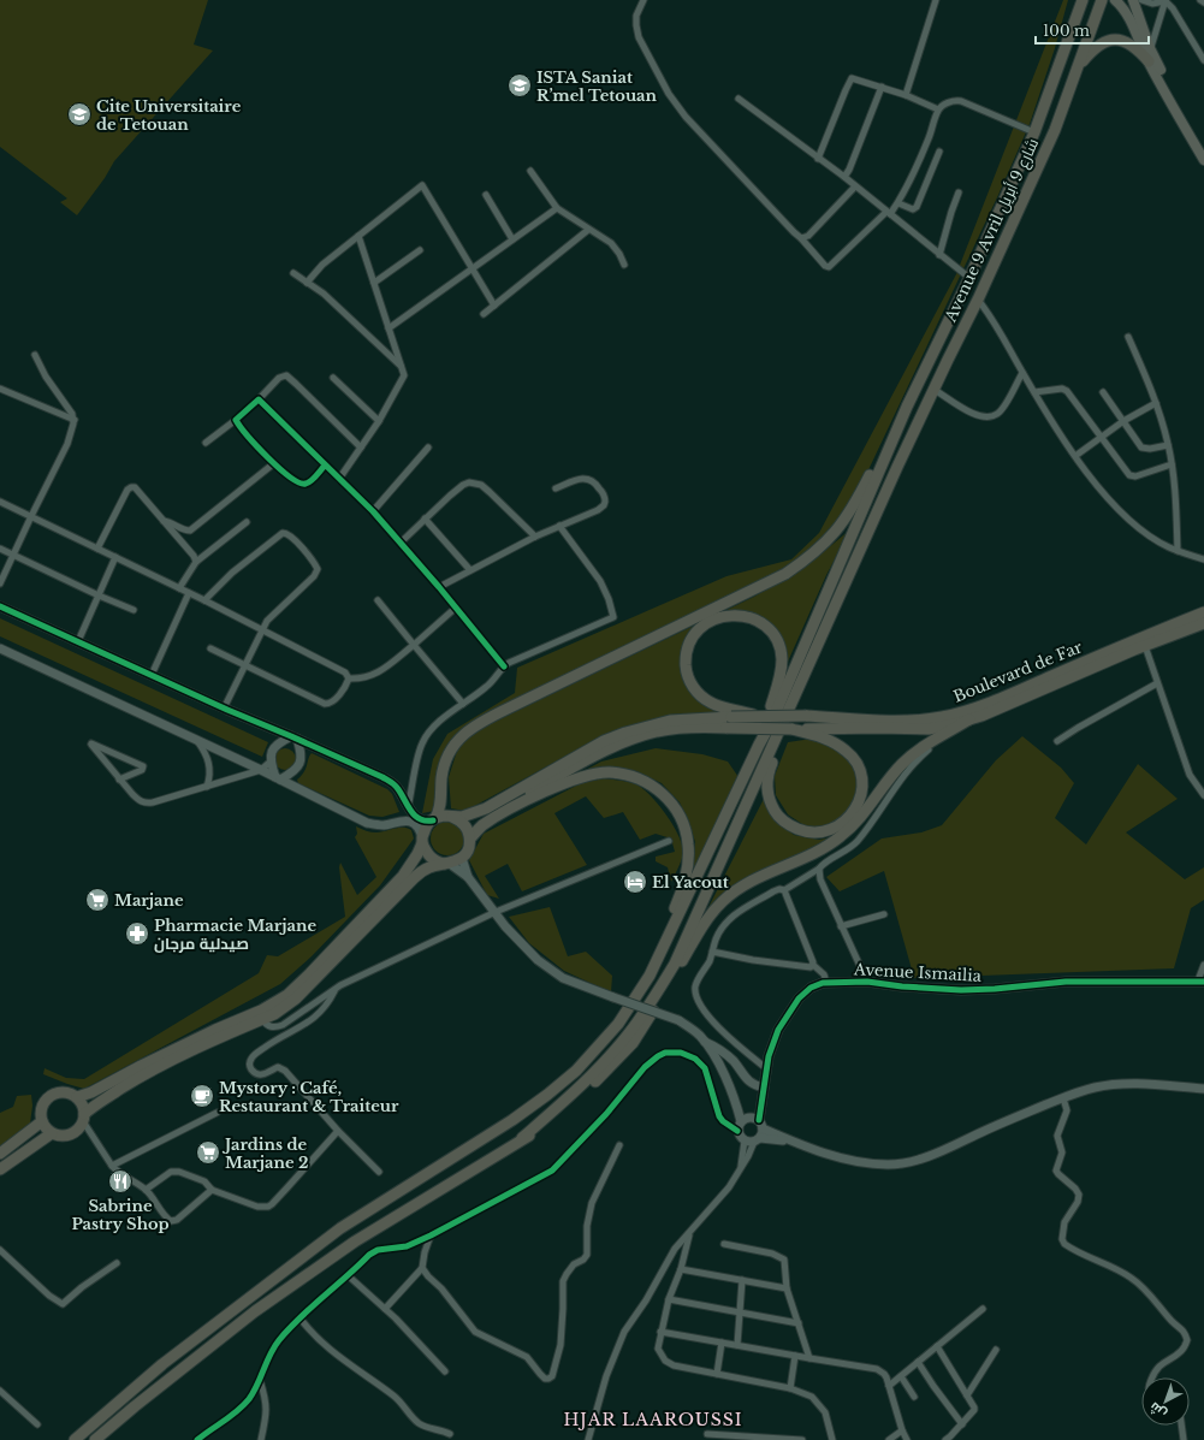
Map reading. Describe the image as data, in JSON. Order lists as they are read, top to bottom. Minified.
{"streets":{"highway":["Avenue 9 Avril شارع 9 أبريل","Boulevard de Far"],"street":["Avenue Ismailia"]},"districts":["HJAR LAAROUSSI"],"places":{"school or university":["ISTA Saniat R’mel Tetouan","Cite Universitaire de Tetouan"],"hotel":["El Yacout"],"supermarket":["Marjane","Jardins de Marjane 2"],"pharmacy":["Pharmacie Marjane صيدلية مرجان"],"cafe":["Mystory : Café, Restaurant & Traiteur"],"restaurant":["Sabrine Pastry Shop"]},"scale_bar":"100 m","north":"bottom left"}
